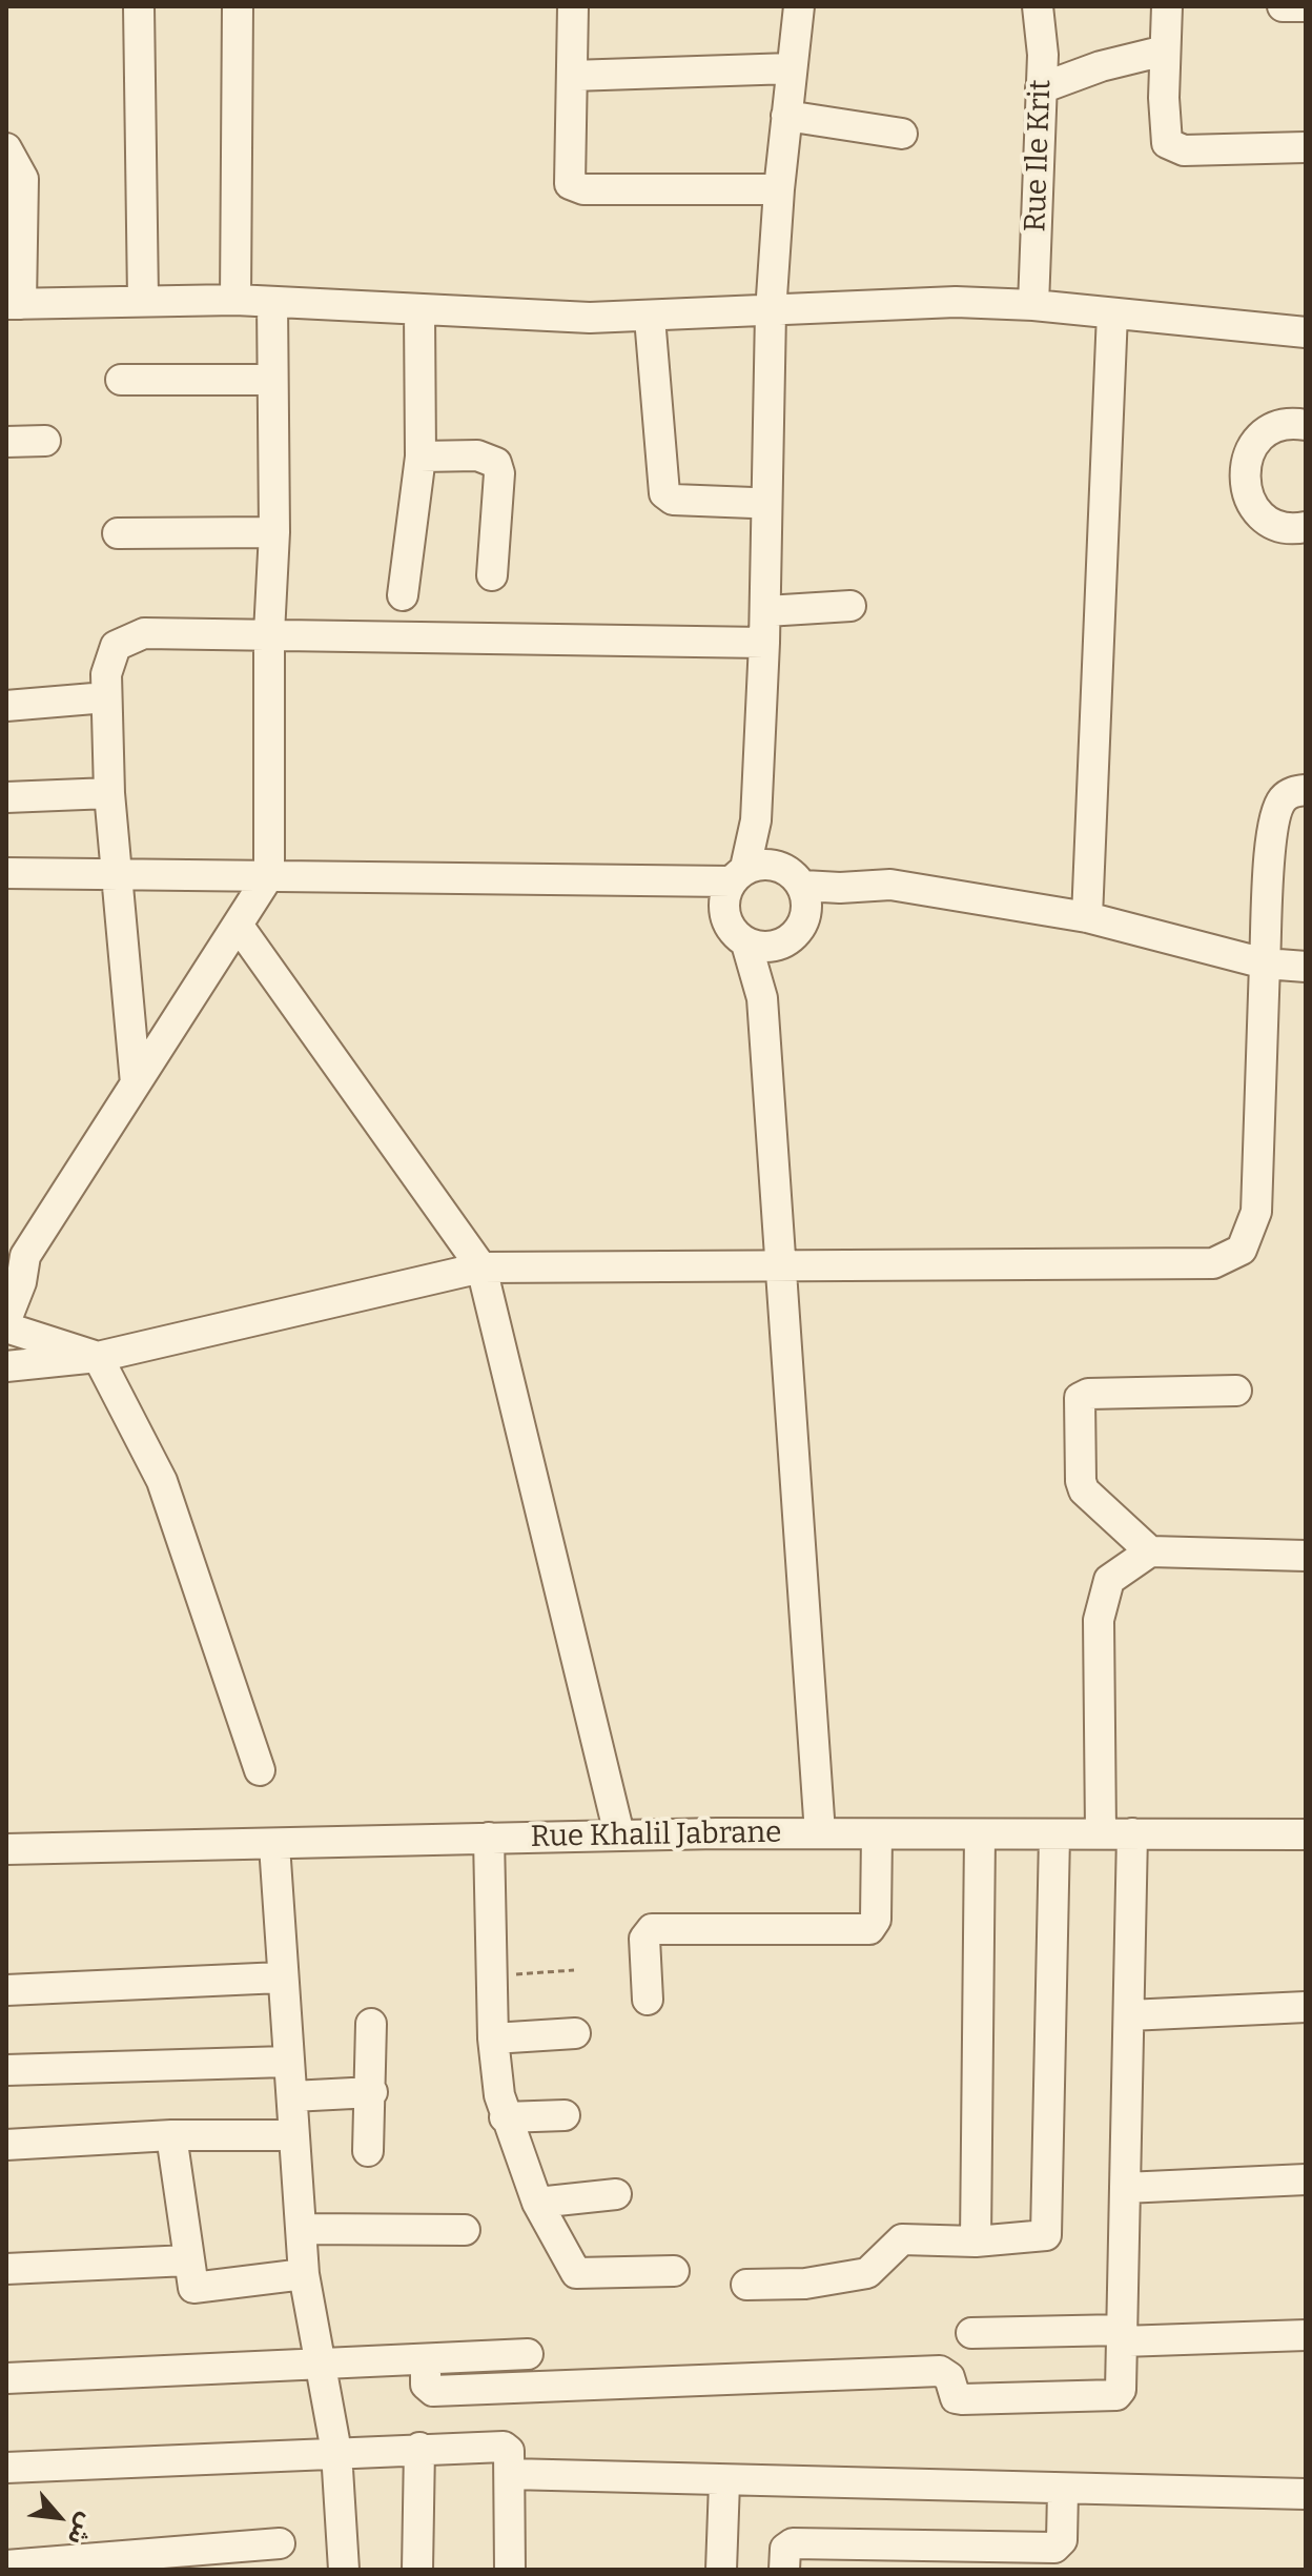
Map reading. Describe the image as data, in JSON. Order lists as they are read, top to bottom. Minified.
{"streets":{"street":["Rue Ile Krit","Rue Khalil Jabrane"]},"north":"bottom right"}
